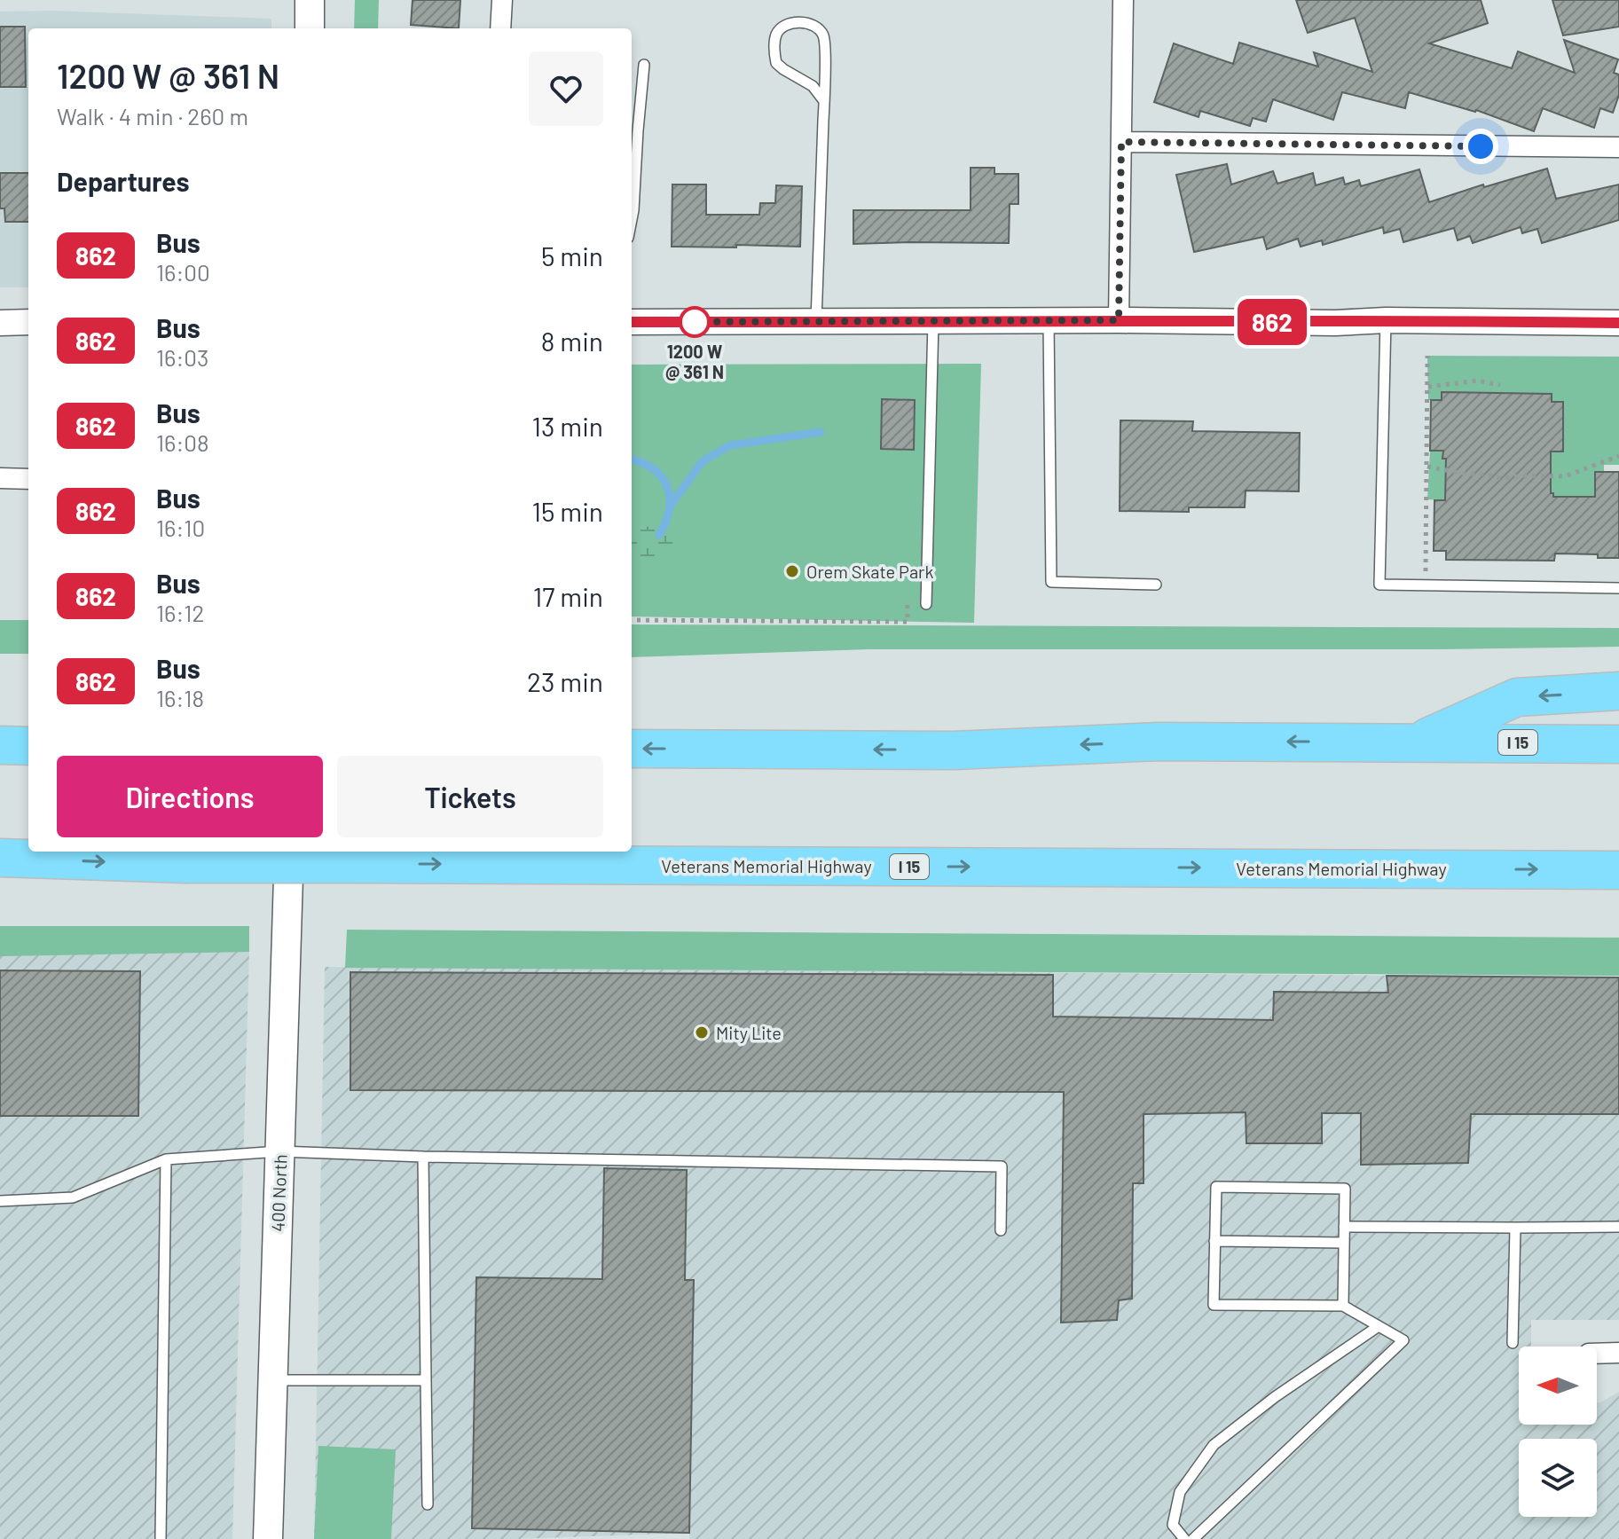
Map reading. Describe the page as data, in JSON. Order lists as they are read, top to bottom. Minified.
{"streets":{"highway":["I 15","Veterans Memorial Highway"],"main road":["400 North"]},"places":["1200 W @ 361 N","Orem Skate Park","Mity Lite"],"lines":["bus line 862"],"north":"left","page":{"on_map":"862","heading":[["1200 W @ 361 N","Walk · 4 min · 260 m"],"Departures"],"list":[{"mark":"862","name":"Bus","note":"16:00","value":"5 min"},{"mark":"862","name":"Bus","note":"16:03","value":"8 min"},{"mark":"862","name":"Bus","note":"16:08","value":"13 min"},{"mark":"862","name":"Bus","note":"16:10","value":"15 min"},{"mark":"862","name":"Bus","note":"16:12","value":"17 min"},{"mark":"862","name":"Bus","note":"16:18","value":"23 min"}],"buttons":["Directions","Tickets"]}}
